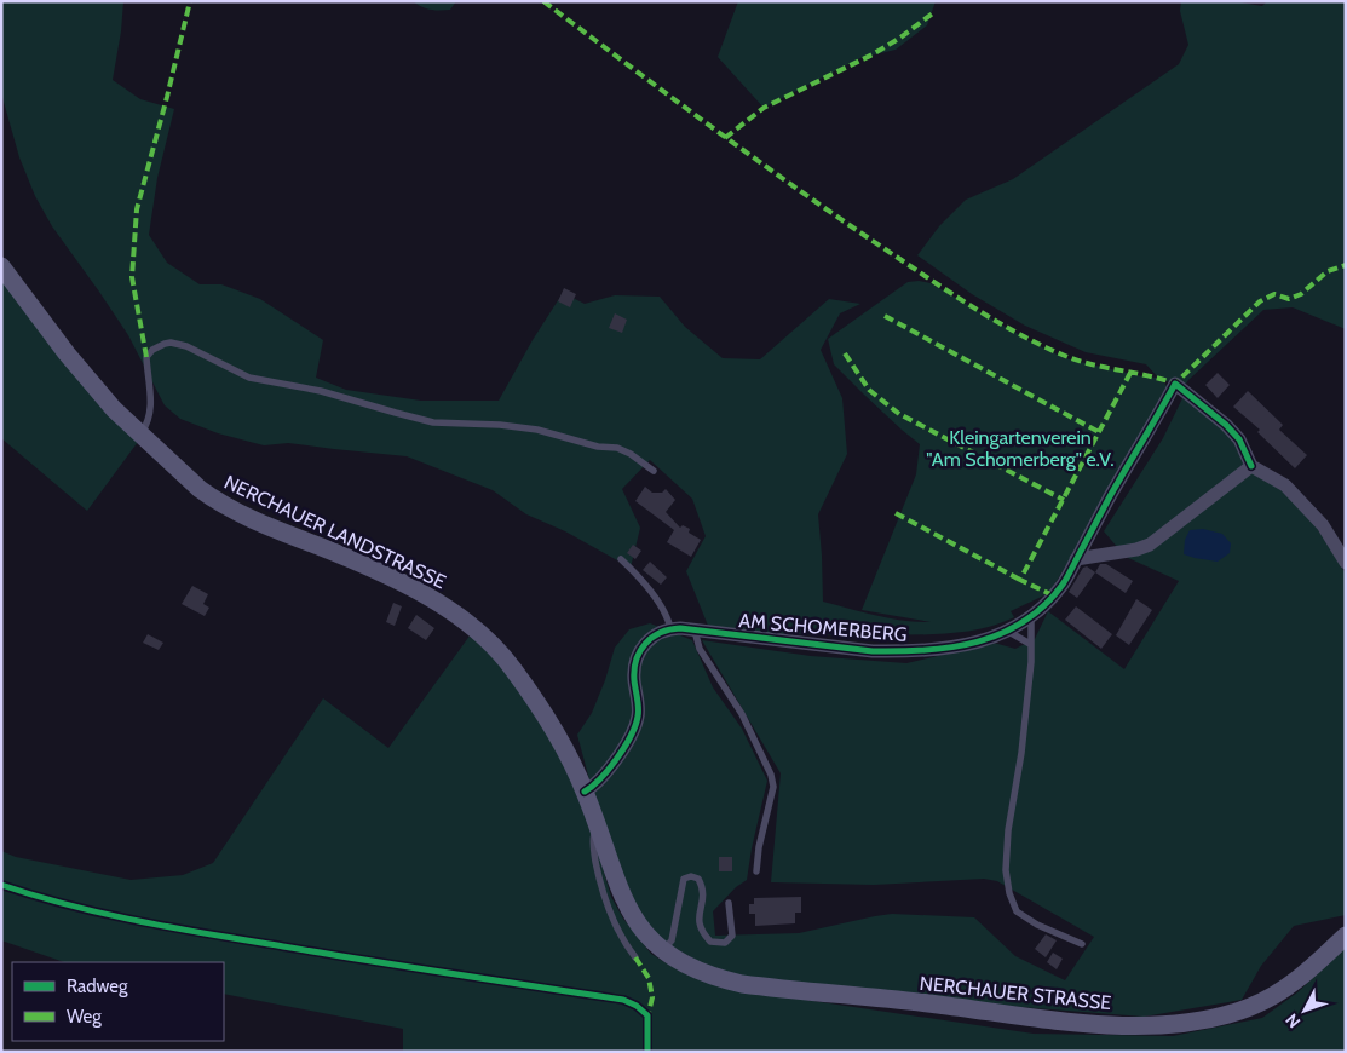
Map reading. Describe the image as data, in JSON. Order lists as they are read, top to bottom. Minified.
{"streets":{"main road":["NERCHAUER LANDSTRASSE","NERCHAUER STRASSE"],"street":["AM SCHOMERBERG"]},"crossings":[["NERCHAUER LANDSTRASSE","NERCHAUER STRASSE"]],"parks":["Kleingartenverein \"Am Schomerberg\" e.V."],"legend":["Radweg","Weg"],"north":"bottom left"}
